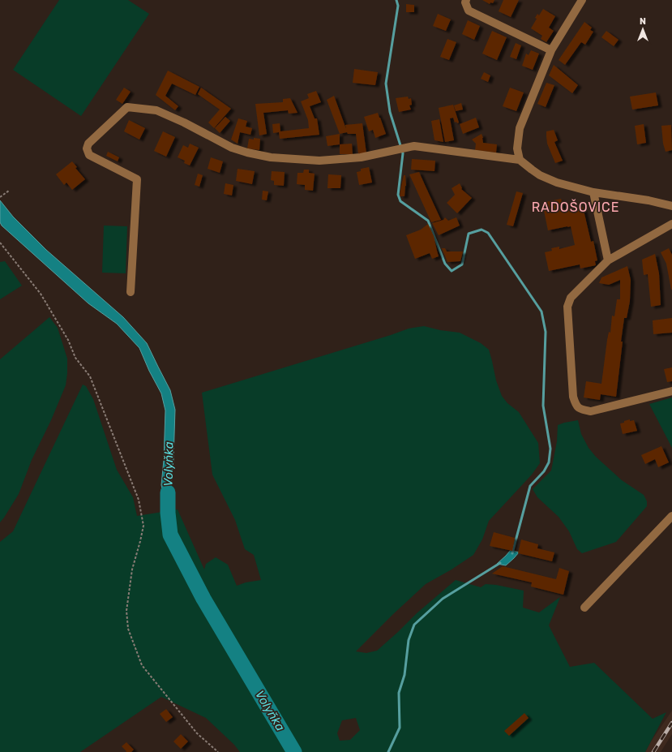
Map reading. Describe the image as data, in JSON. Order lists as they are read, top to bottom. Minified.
{"districts":["RADOŠOVICE"],"water":["Volyňka"],"north":"top"}
